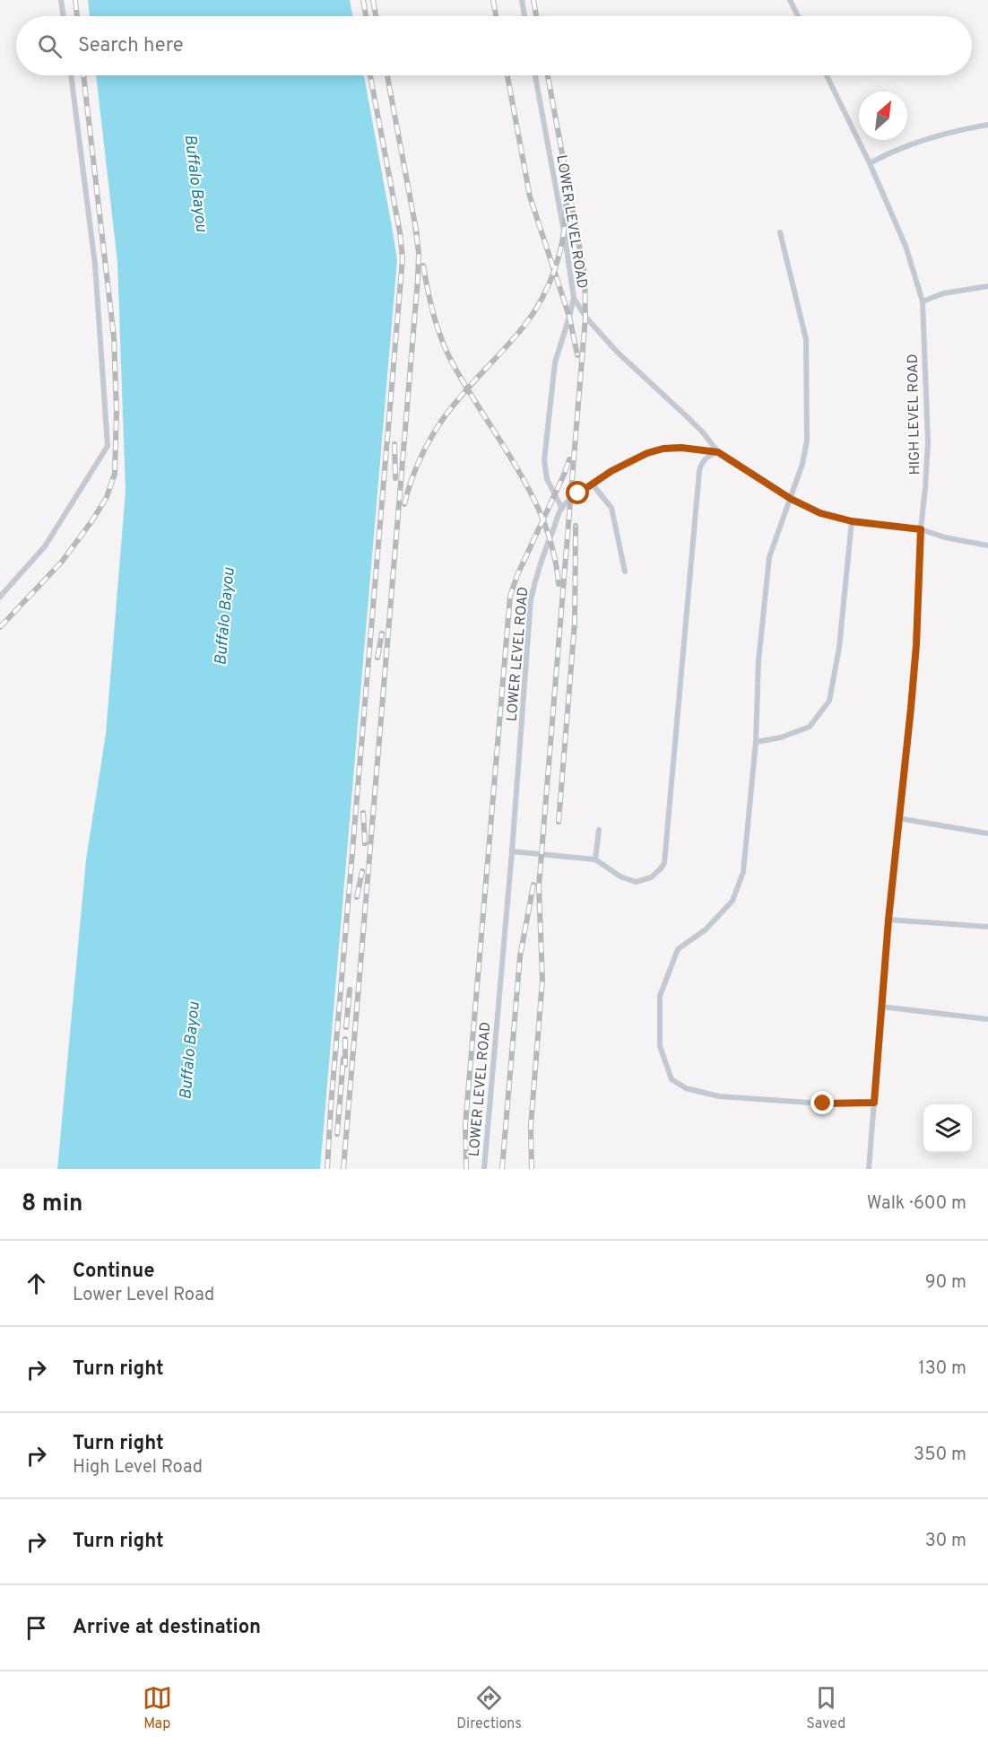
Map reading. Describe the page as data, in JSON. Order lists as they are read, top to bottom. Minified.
{"streets":{"lane":["LOWER LEVEL ROAD","HIGH LEVEL ROAD"]},"water":["Buffalo Bayou"],"north":"top right","page":{"search":"Search here","heading":["8 min","Walk · 600 m"],"list":[["Continue","Lower Level Road","90 m"],["Turn right","130 m"],["Turn right","High Level Road","350 m"],["Turn right","30 m"],"Arrive at destination"],"nav":["Map","Directions","Saved"]}}
